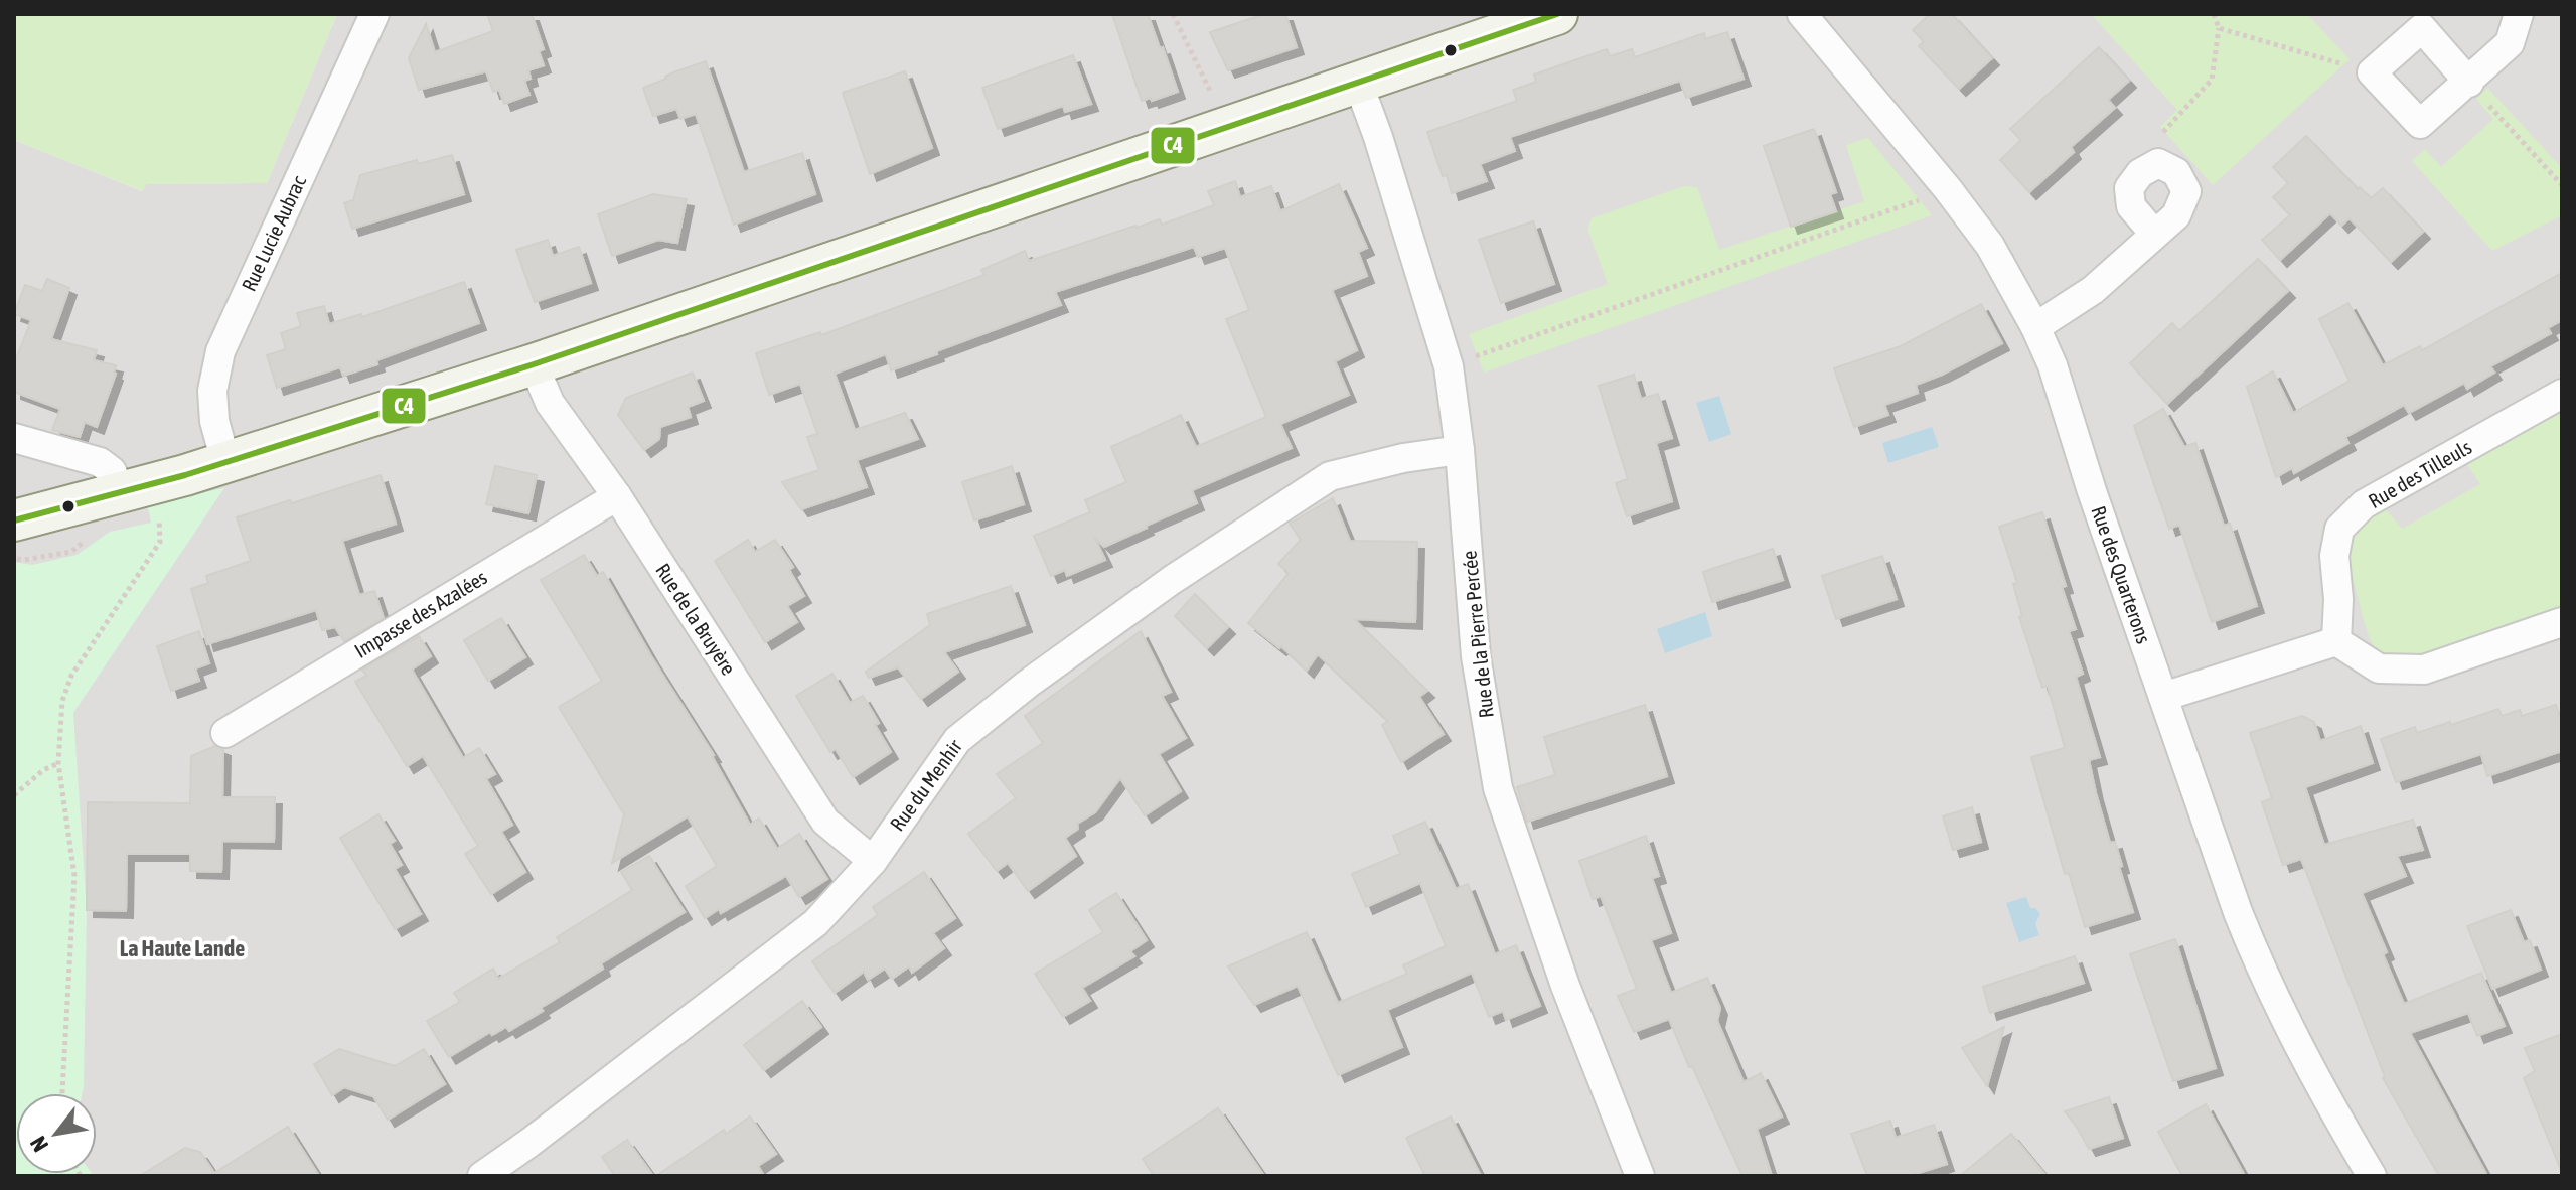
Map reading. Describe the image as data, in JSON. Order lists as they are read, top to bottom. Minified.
{"streets":{"street":["Rue Lucie Aubrac","Rue des Tilleuls","Rue des Quarterons","Impasse des Azalées","Rue de la Bruyère","Rue de la Pierre Percée","Rue du Menhir"]},"crossings":[["Impasse des Azalées","Rue de la Bruyère"],["Rue de la Bruyère","Rue du Menhir"],["Rue de la Pierre Percée","Rue du Menhir"]],"districts":["La Haute Lande"],"lines":["transit line C4"],"north":"bottom left"}
